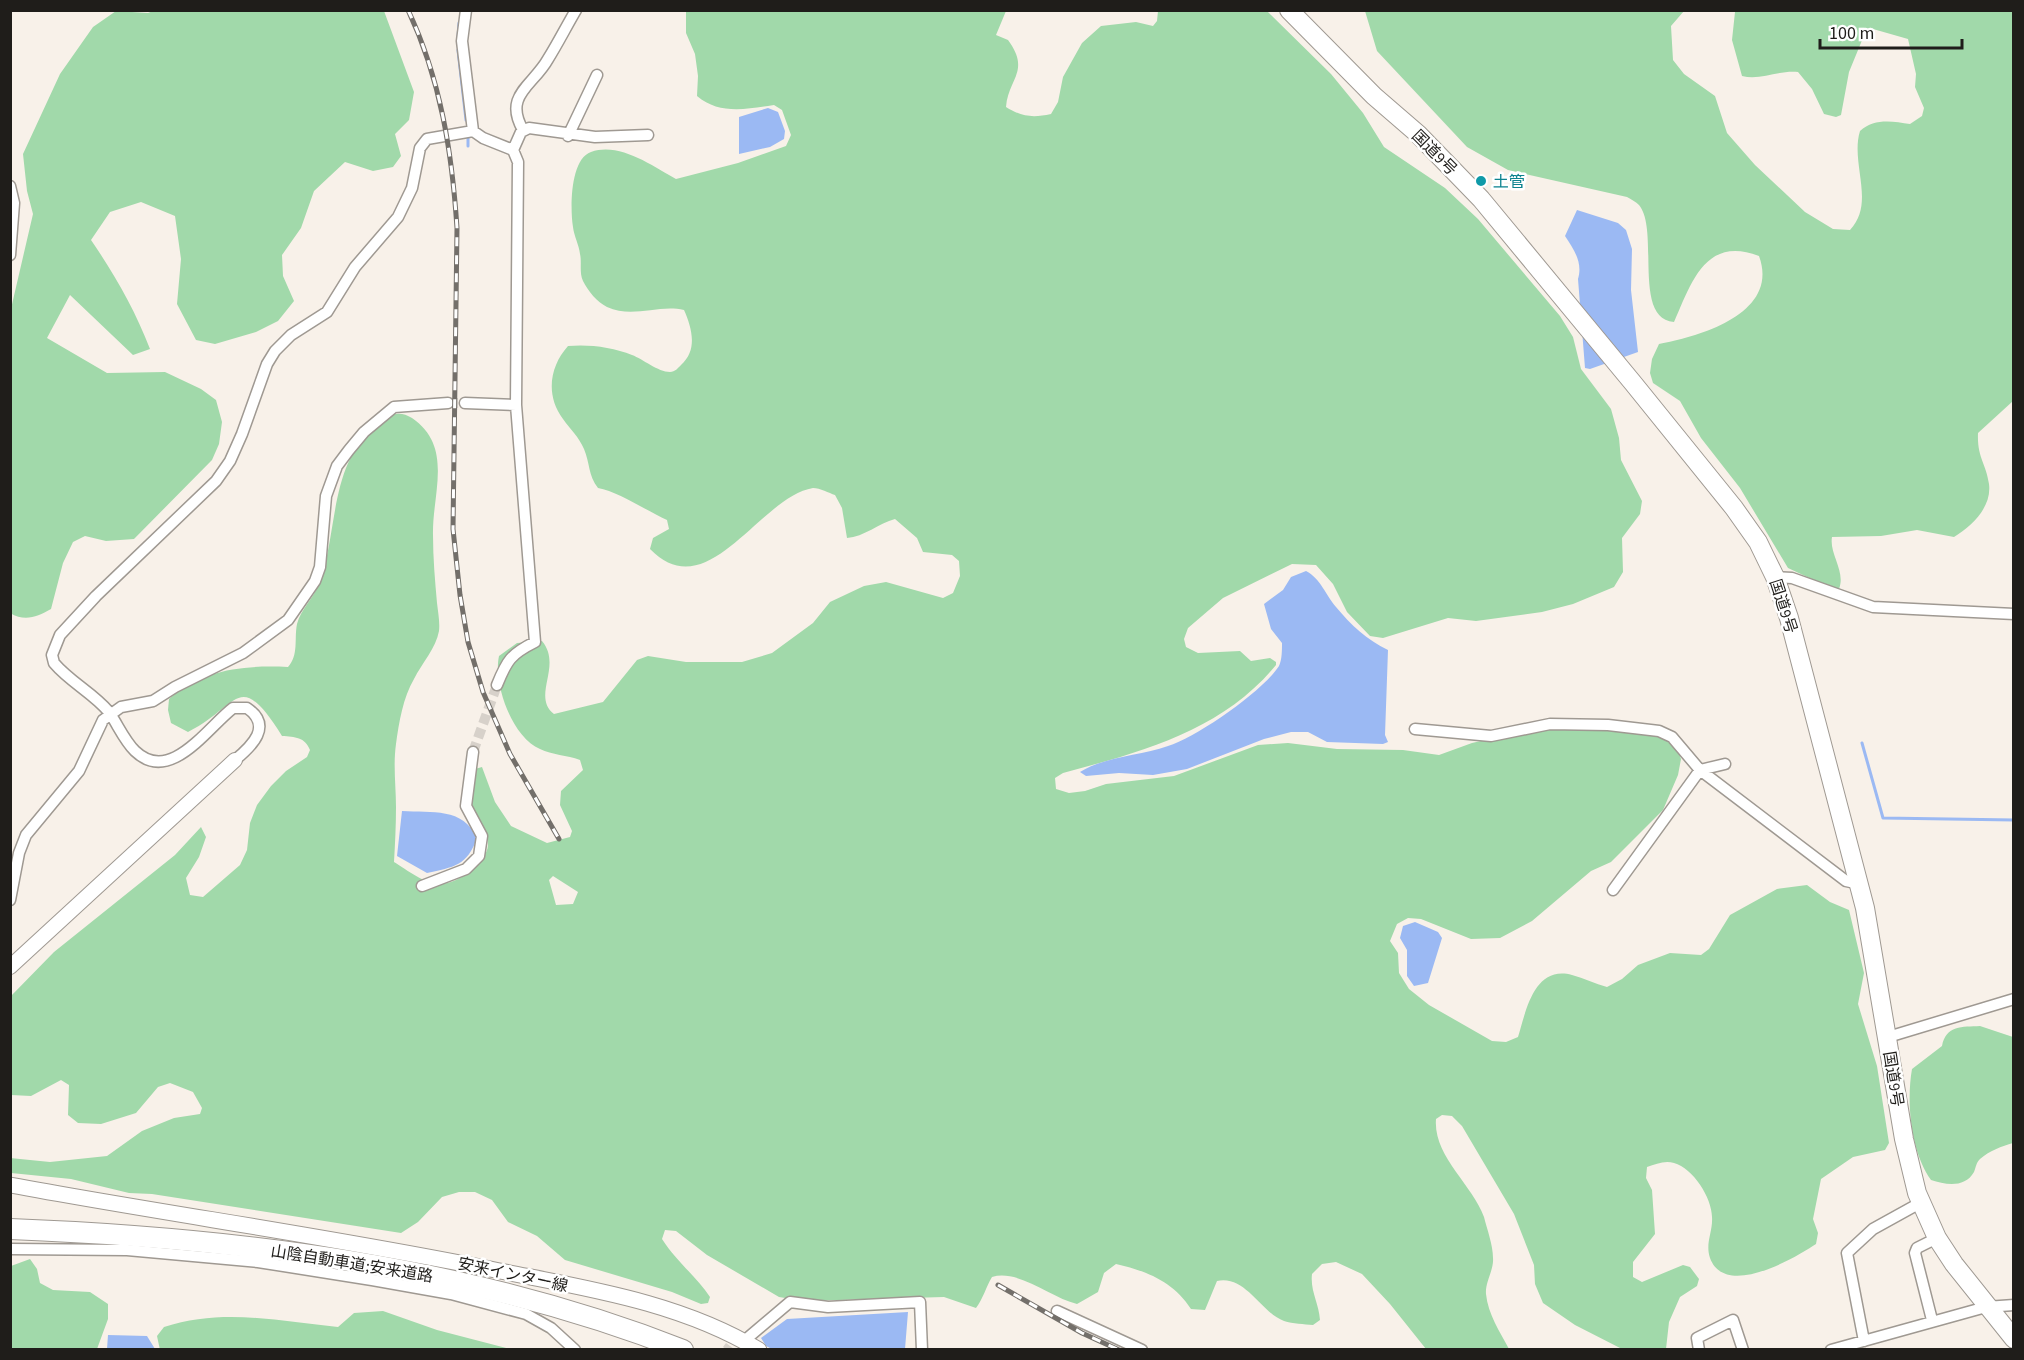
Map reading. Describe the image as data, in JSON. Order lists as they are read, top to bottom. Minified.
{"streets":{"highway":["国道9号","山陰自動車道;安来道路"],"main road":["安来インター線"]},"places":["土管"],"scale_bar":"100 m"}
